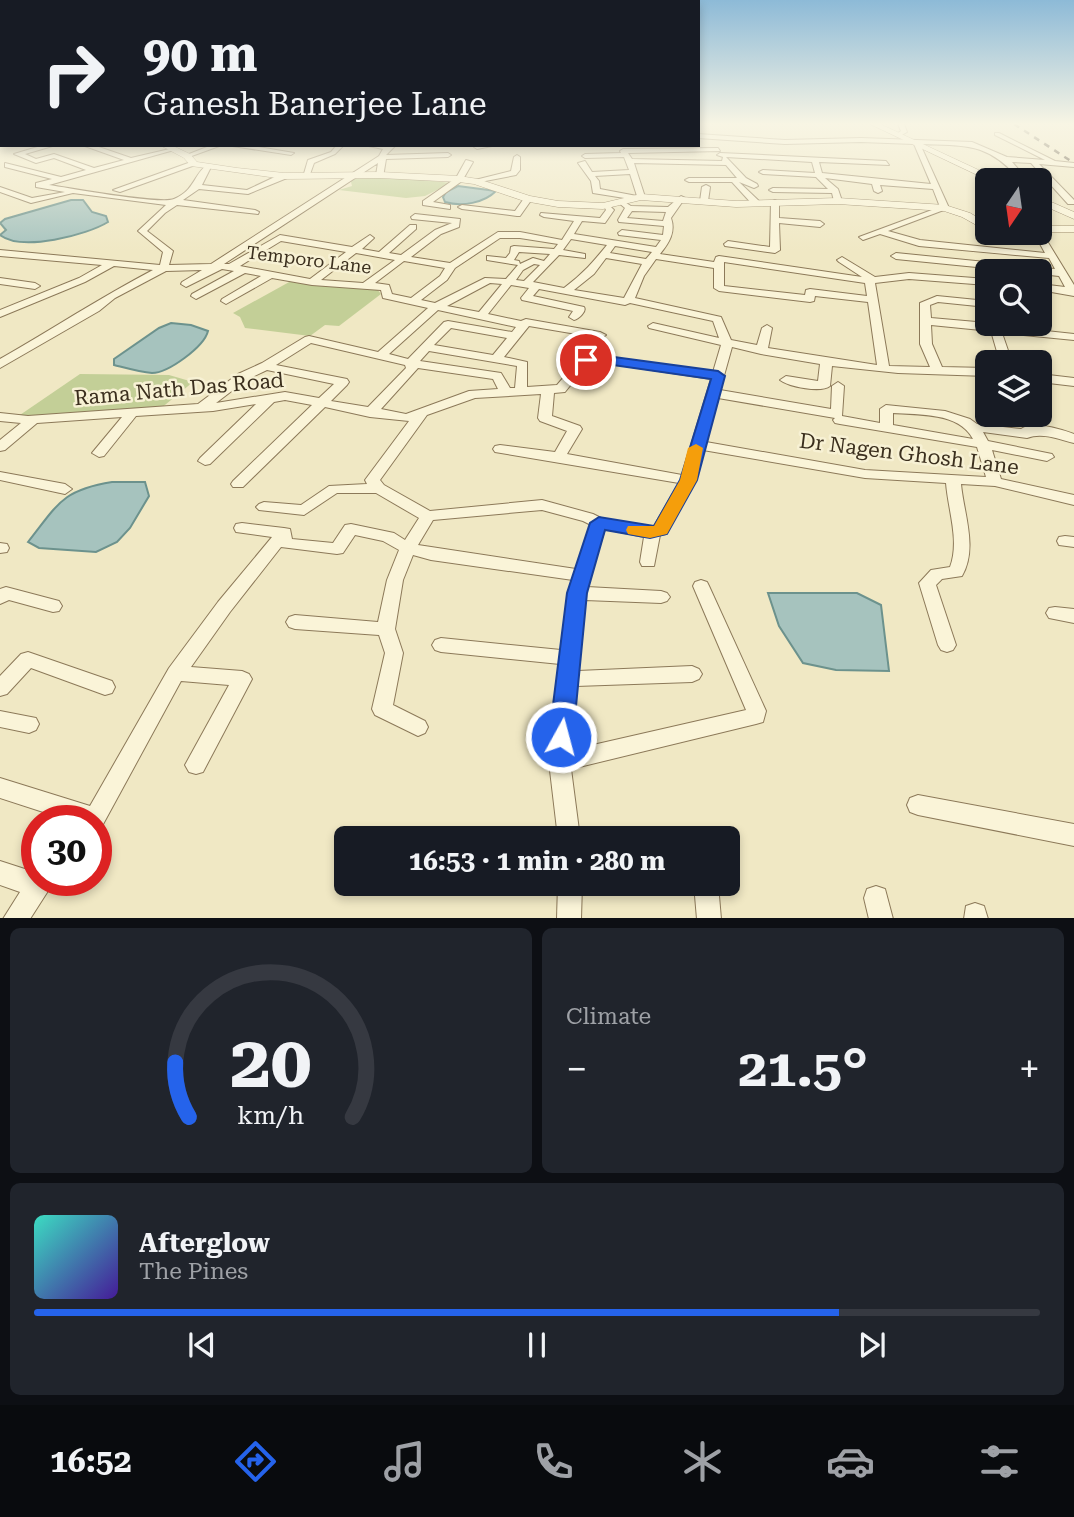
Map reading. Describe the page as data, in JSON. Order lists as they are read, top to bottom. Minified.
{"streets":{"street":["Temporo Lane","Rama Nath Das Road","Dr Nagen Ghosh Lane"]},"north":"bottom","page":{"turn":["90 m","Ganesh Banerjee Lane"],"limit":"30","trip":"16:53 · 1 min · 280 m","tile":"Climate","heat":["−","21.5°","+"],"song":["Afterglow","The Pines"],"tabs":"16:52","gauge":["20","km/h"]}}
